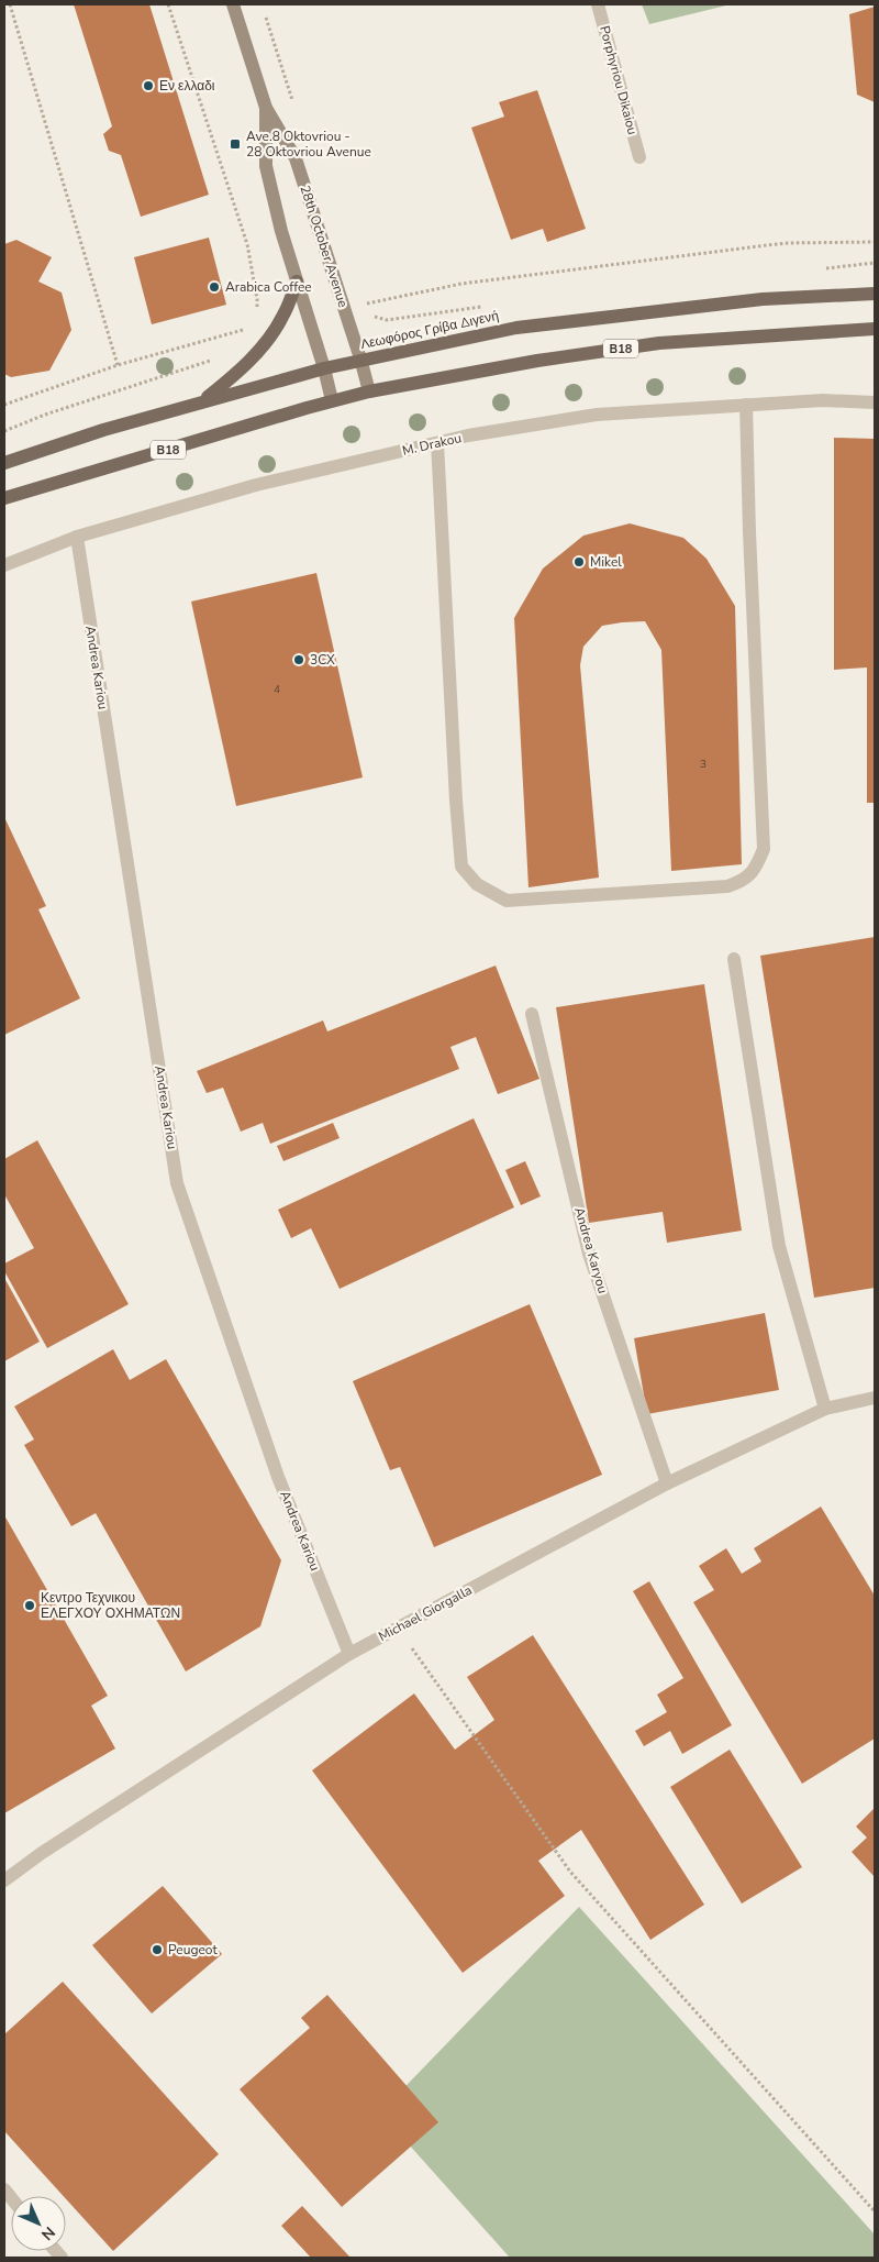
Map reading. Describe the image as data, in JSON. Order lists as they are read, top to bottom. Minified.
{"streets":{"main road":["28th October Avenue","Λεωφόρος Γρίβα Διγενή","B18"],"street":["Porphyriou Dikaiou","M. Drakou","Andrea Kariou","Andrea Karyou","Michael Giorgalla"]},"crossings":[["28th October Avenue","Λεωφόρος Γρίβα Διγενή"],["28th October Avenue","B18"],["M. Drakou","Andrea Kariou"],["Andrea Kariou","Michael Giorgalla"],["Andrea Karyou","Michael Giorgalla"]],"places":{"other":["Εν ελλαδι","Arabica Coffee","Mikel","3CX","Κεντρο Τεχνικου ΕΛΕΓΧΟΥ ΟΧΗΜΑΤΩΝ","Peugeot"],"transit":["Ave.8 Oktovriou - 28 Oktovriou Avenue"]},"house_numbers":["4","3"],"north":"bottom right"}
